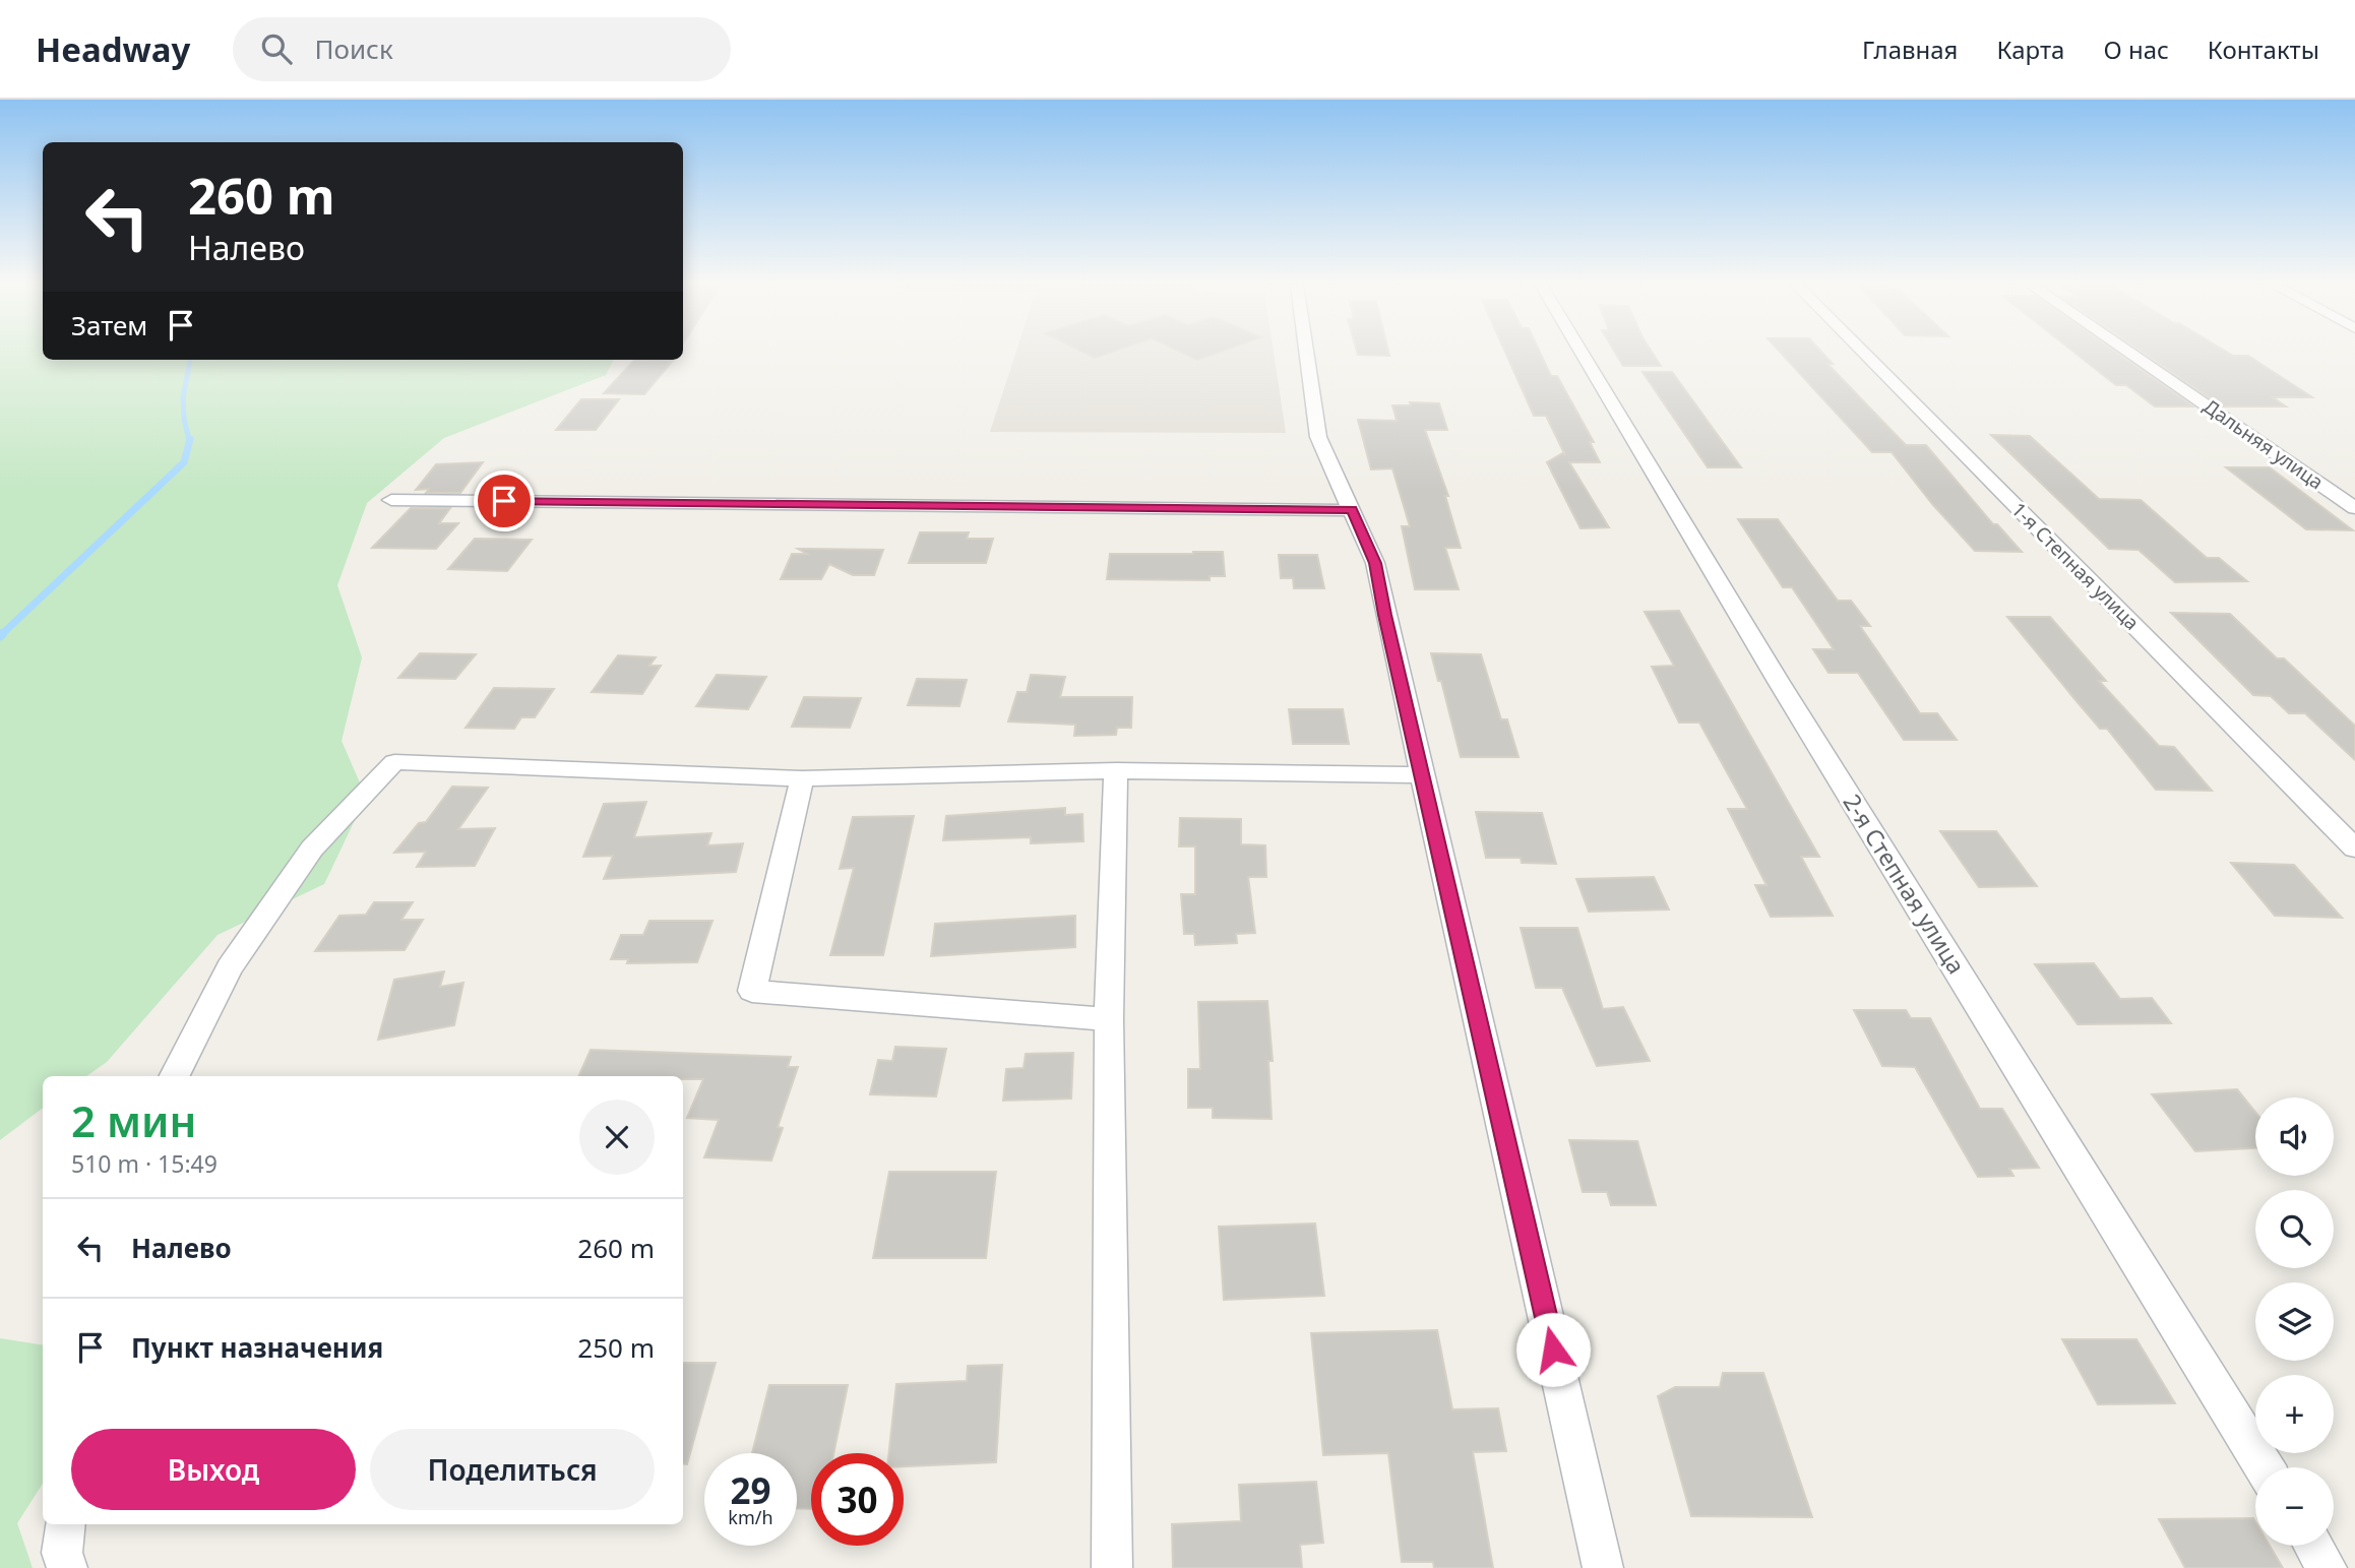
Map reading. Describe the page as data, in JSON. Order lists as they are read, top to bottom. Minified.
{"streets":{"street":["Дальняя улица","1-я Степная улица","2-я Степная улица"]},"page":{"header":"Headway","search":"Поиск","nav":["Главная","Карта","О нас","Контакты"],"turn":["260 m","Налево"],"then":"Затем","heading":["2 мин","510 m · 15:49"],"map_buttons":["+","−"],"list":[{"name":"Налево","value":"260 m"},{"name":"Пункт назначения","value":"250 m"}],"buttons":["Выход","Поделиться"],"speed":"29 km/h","limit":"30"}}
